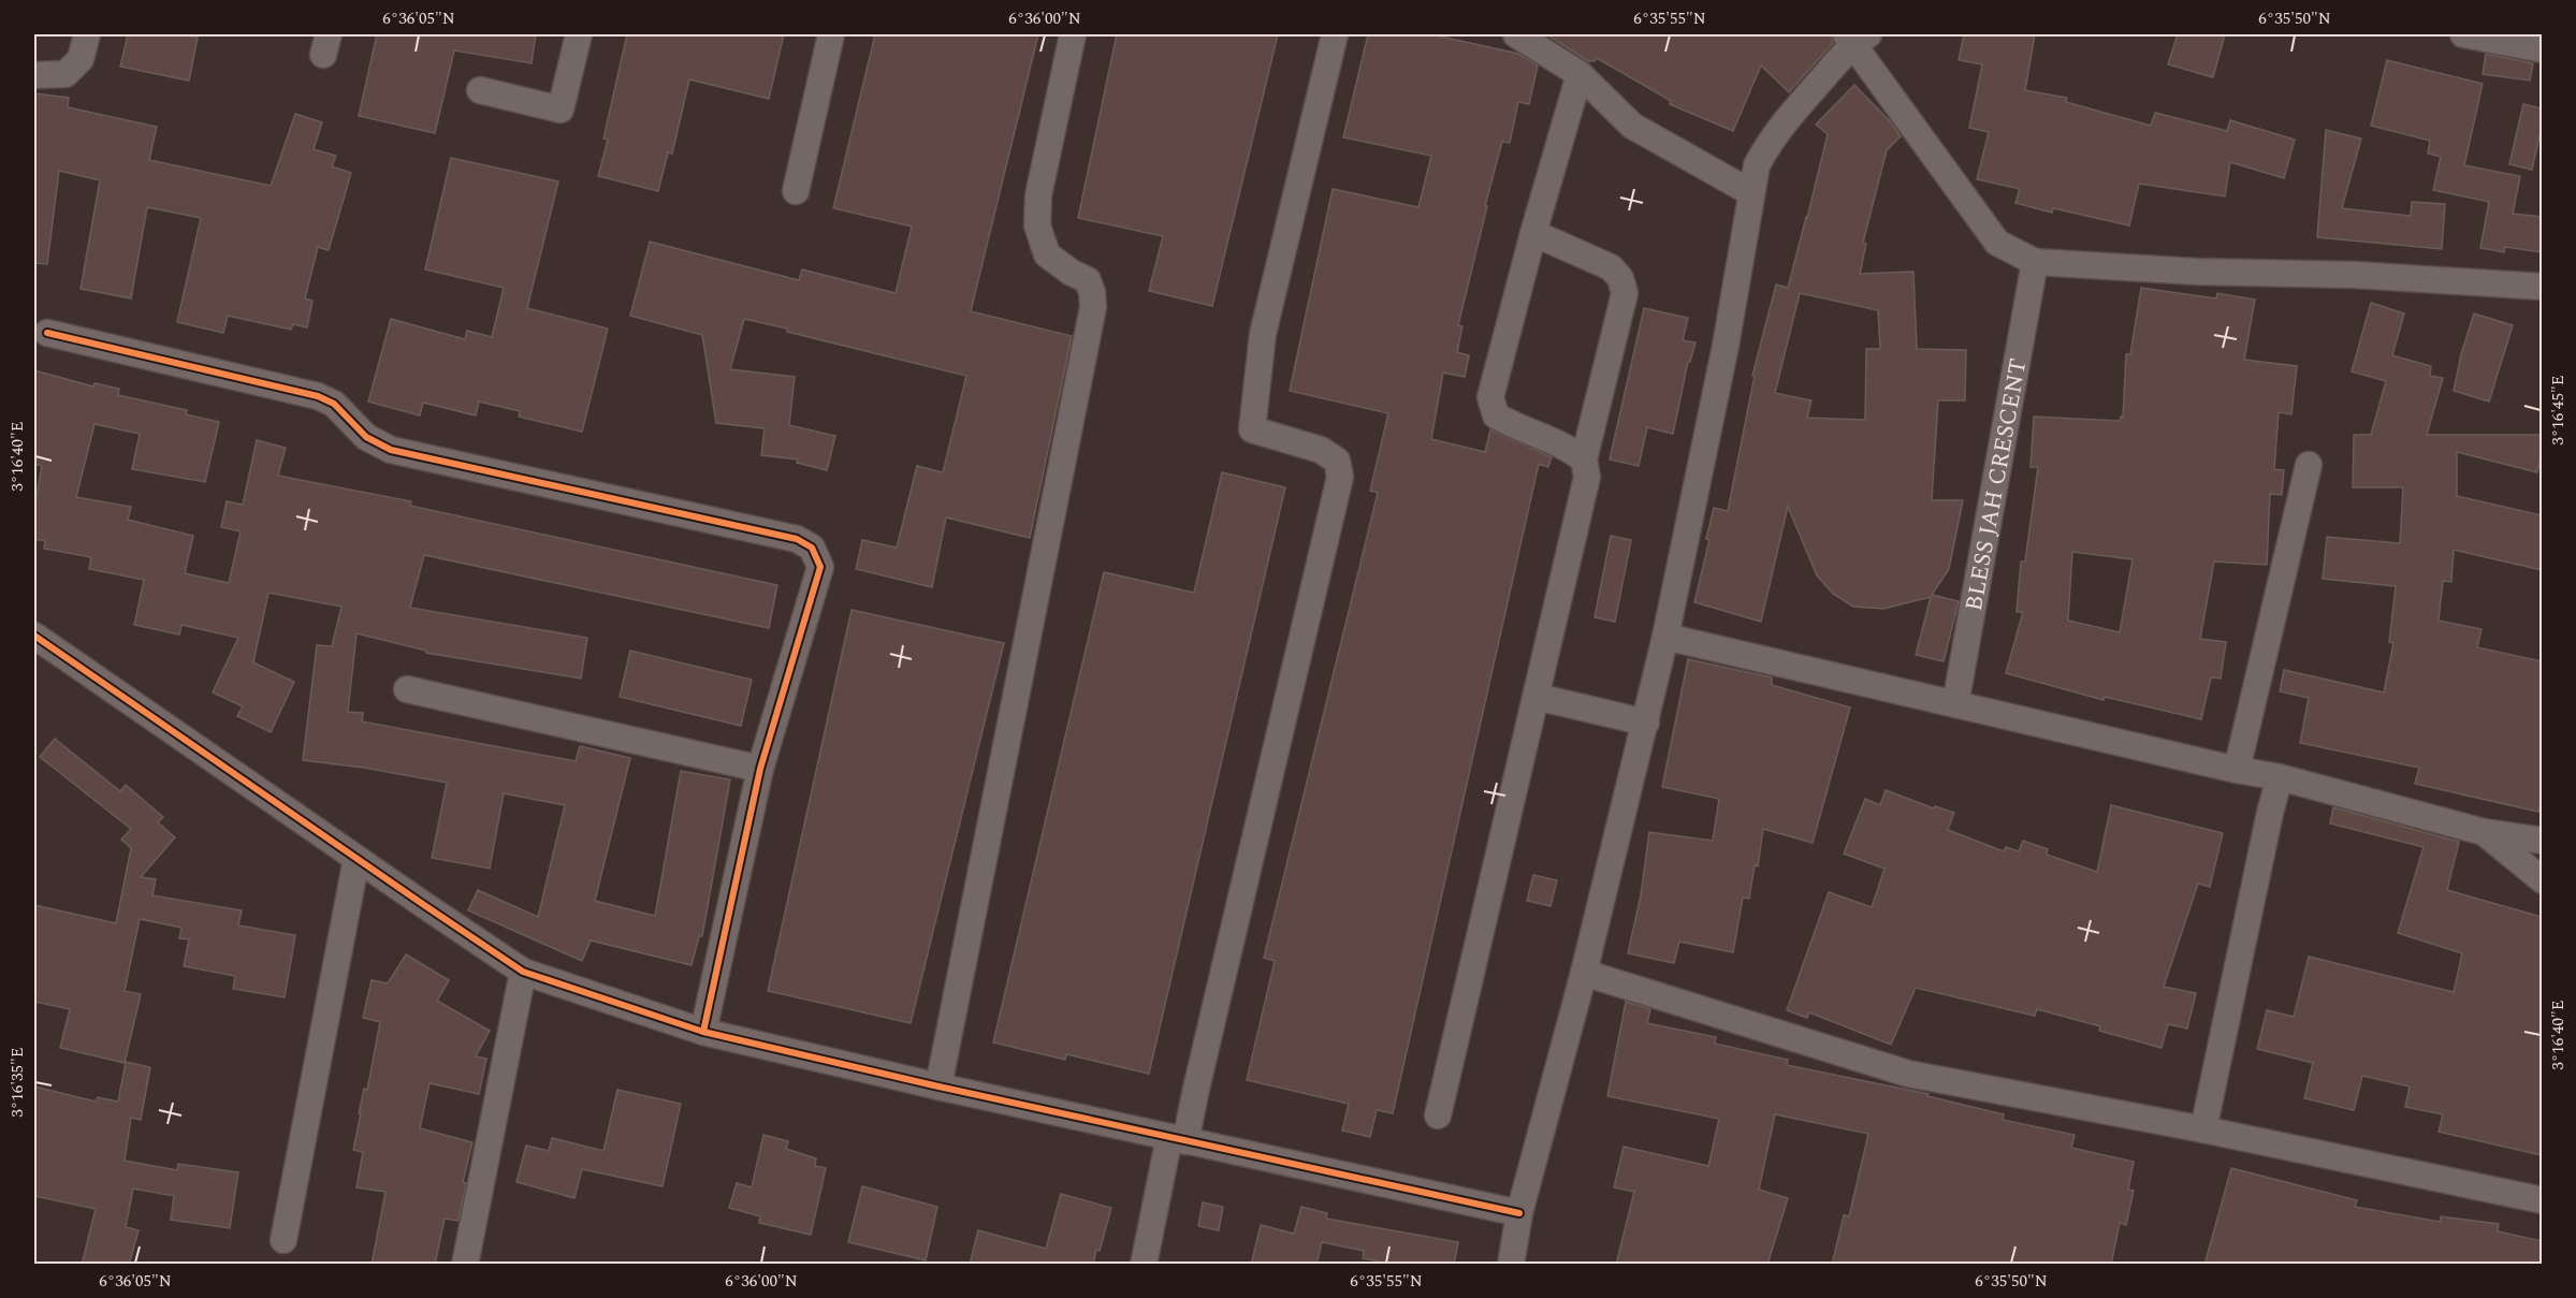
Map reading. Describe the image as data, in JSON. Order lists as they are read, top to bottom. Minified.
{"streets":{"street":["BLESS JAH CRESCENT"]},"coordinates":["6°36'05\"N","6°36'00\"N","6°35'55\"N","6°35'50\"N","3°16'45\"E","3°16'40\"E","3°16'35\"E"]}
